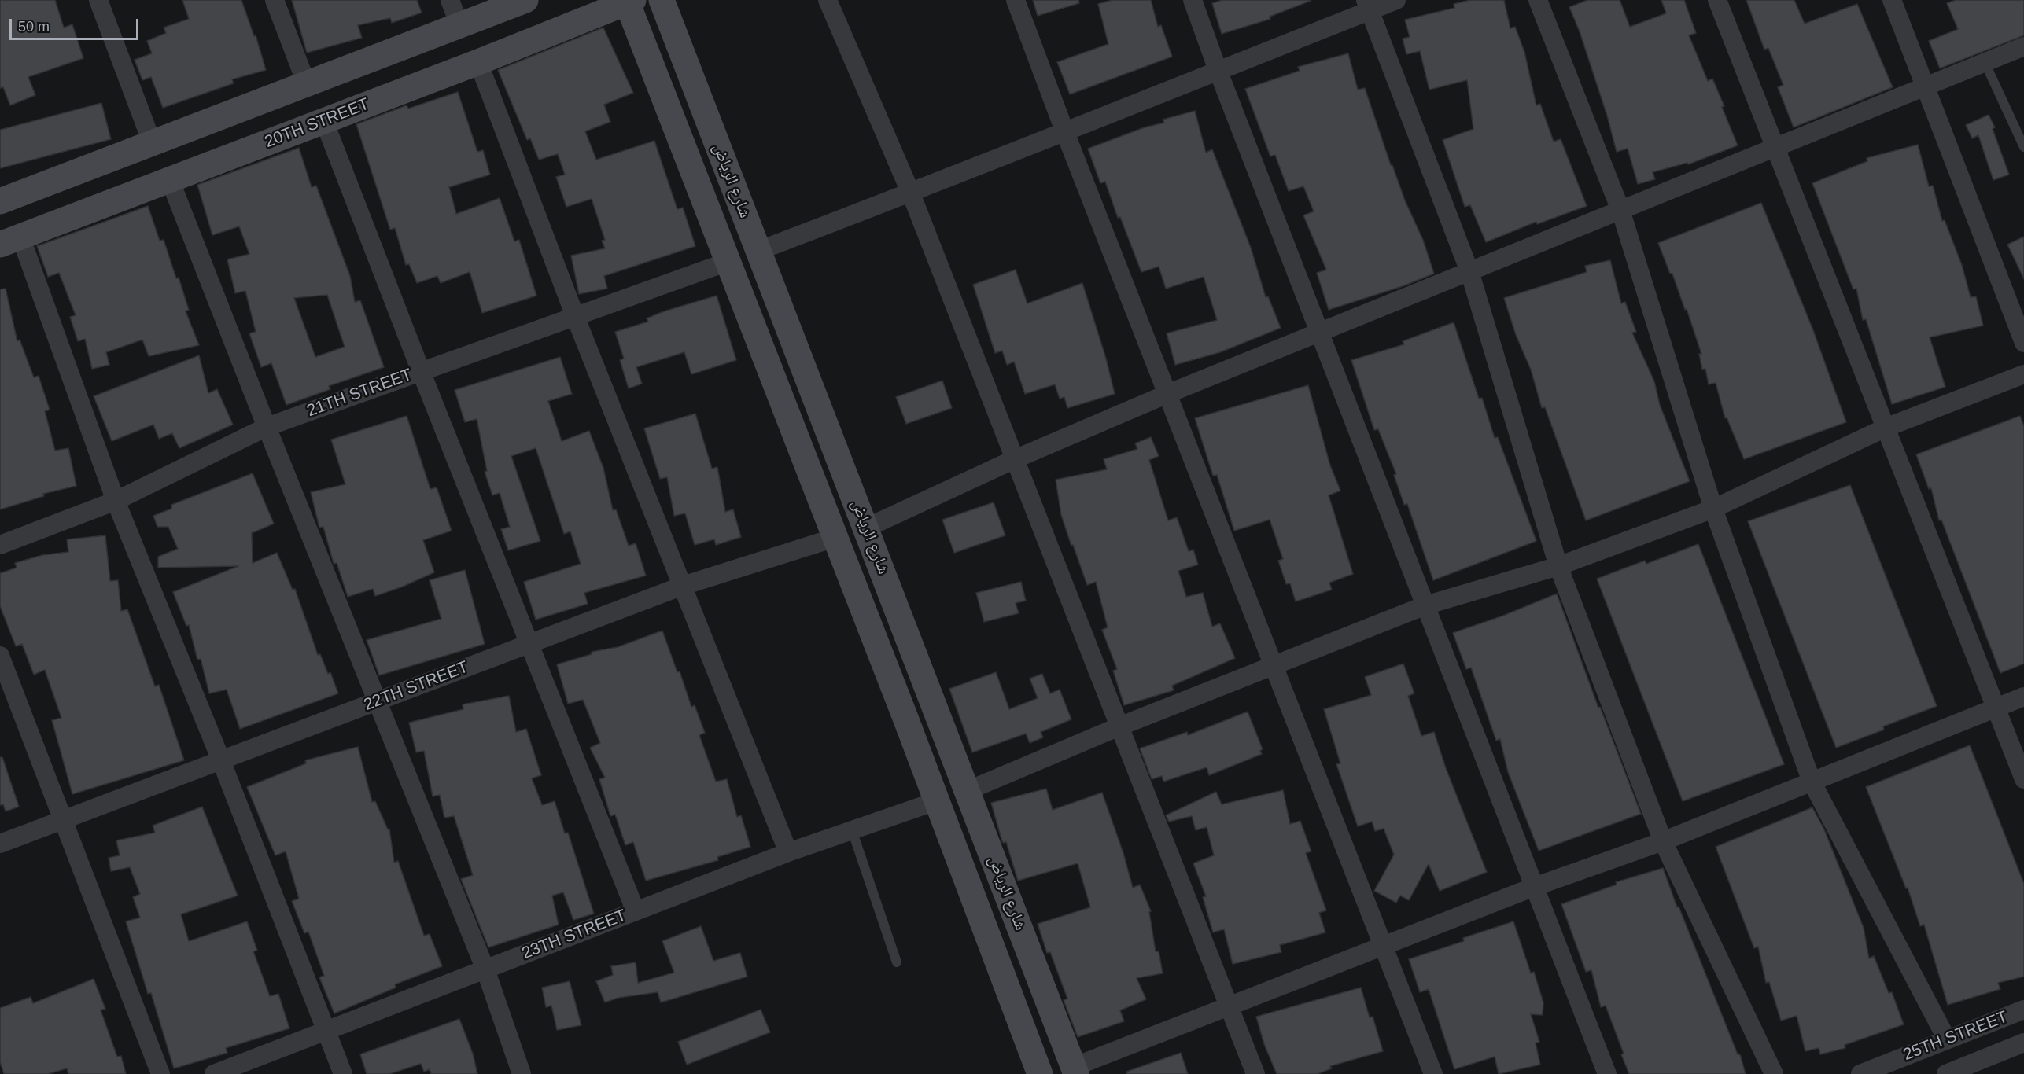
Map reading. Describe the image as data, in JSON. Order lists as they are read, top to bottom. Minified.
{"streets":{"main road":["20TH STREET","شارع الرياض"],"street":["21TH STREET","22TH STREET","23TH STREET","25TH STREET"]},"crossings":[["20TH STREET","شارع الرياض"],["شارع الرياض","21TH STREET"],["شارع الرياض","22TH STREET"],["شارع الرياض","23TH STREET"]],"scale_bar":"50 m"}
